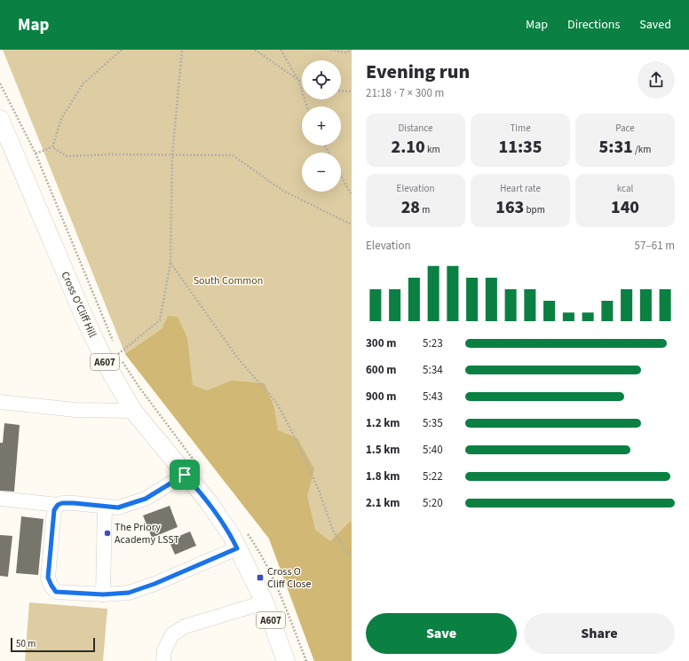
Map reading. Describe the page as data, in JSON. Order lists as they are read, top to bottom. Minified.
{"streets":{"main road":["Cross O'Cliff Hill","A607"]},"parks":["South Common"],"places":{"other":["The Priory Academy LSST"],"transit":["Cross O Cliff Close"]},"scale_bar":"50 m","page":{"header":"Map","nav":["Map","Directions","Saved"],"heading":["Evening run","21:18 · 7 × 300 m"],"map_buttons":["+","−"],"stats":[["Distance","2.10 km"],["Time","11:35"],["Pace","5:31 /km"],["Elevation","28 m"],["Heart rate","163 bpm"],["kcal","140"]],"chart":["Elevation","57–61 m"],"list":[{"name":"300 m","note":"5:23"},{"name":"600 m","note":"5:34"},{"name":"900 m","note":"5:43"},{"name":"1.2 km","note":"5:35"},{"name":"1.5 km","note":"5:40"},{"name":"1.8 km","note":"5:22"},{"name":"2.1 km","note":"5:20"}],"buttons":["Save","Share"],"scale":"50 m"}}
